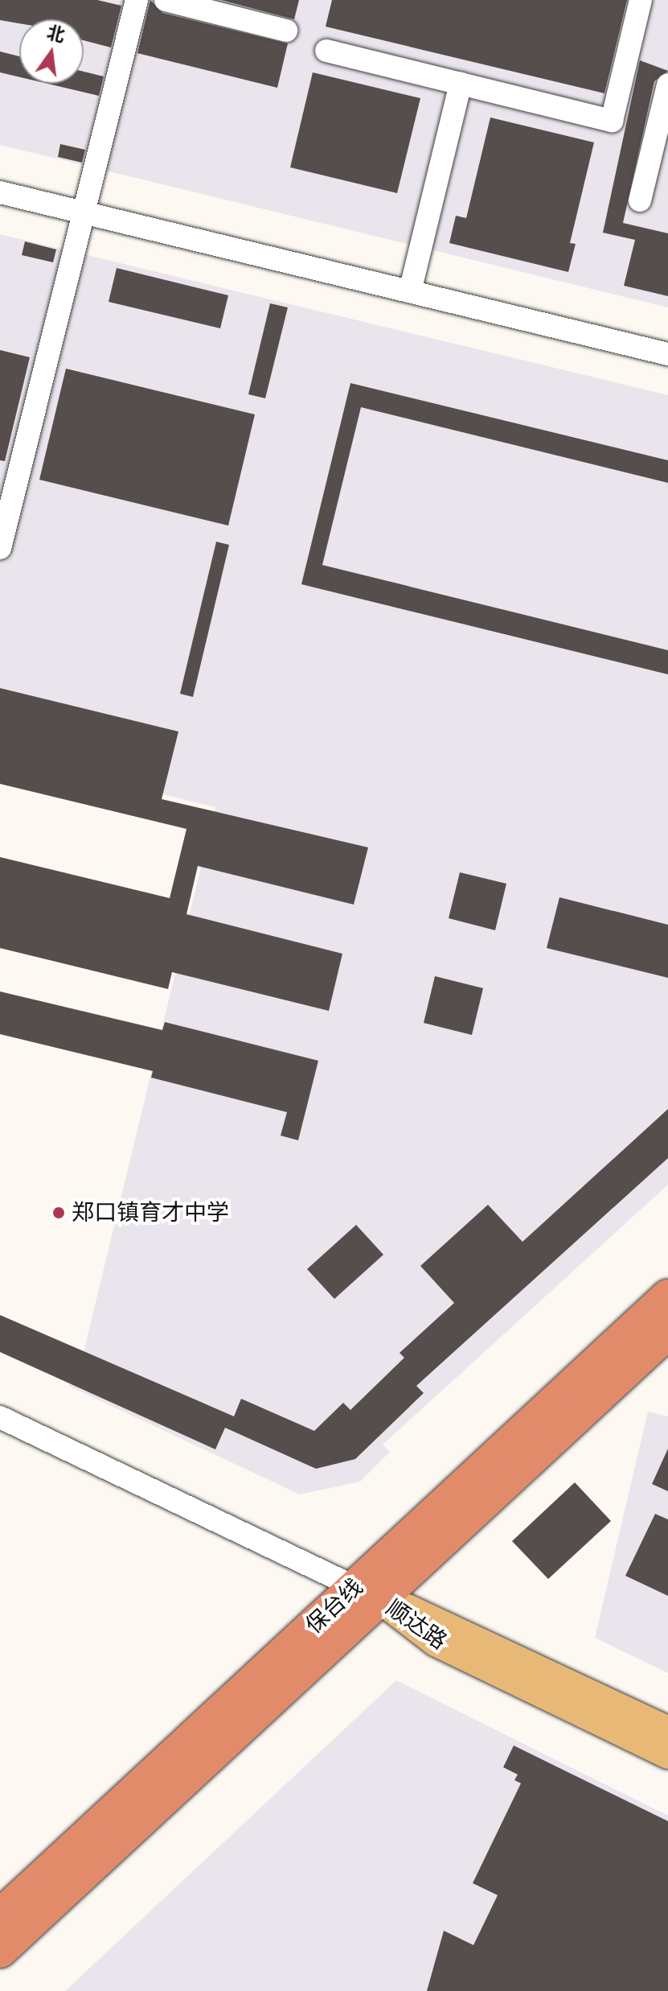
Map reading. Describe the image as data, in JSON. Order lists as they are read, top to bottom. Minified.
{"streets":{"highway":["保台线"],"main road":["顺达路"]},"crossings":[["保台线","顺达路"]],"places":["郑口镇育才中学"],"north":"top"}
